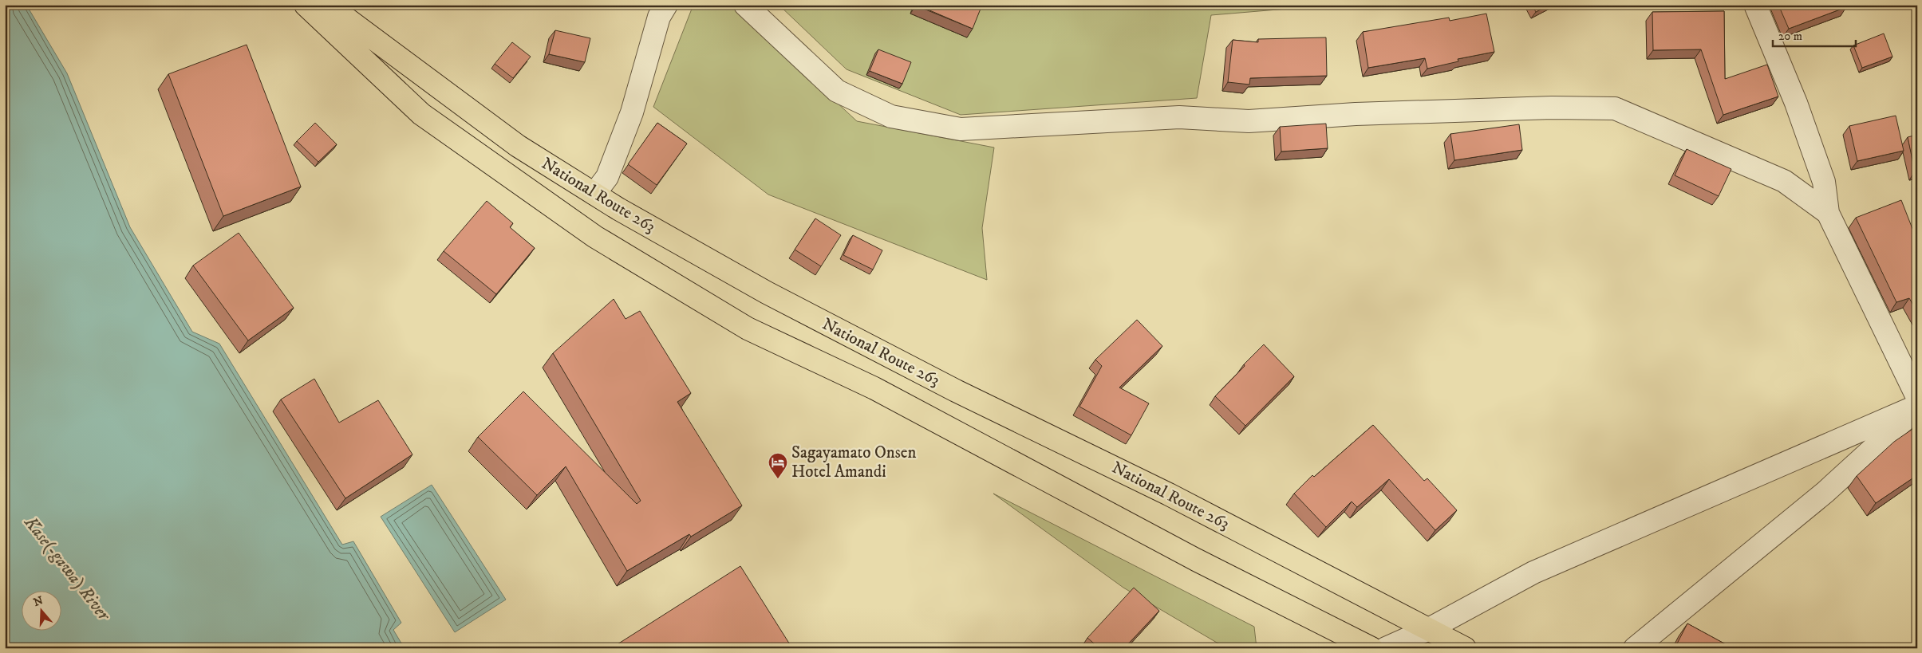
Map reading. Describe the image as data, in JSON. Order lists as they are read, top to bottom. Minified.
{"streets":{"highway":["National Route 263"]},"water":["Kase(-gawa) River"],"places":{"hotel":["Sagayamato Onsen Hotel Amandi"]},"scale_bar":"20 m","north":"top"}
